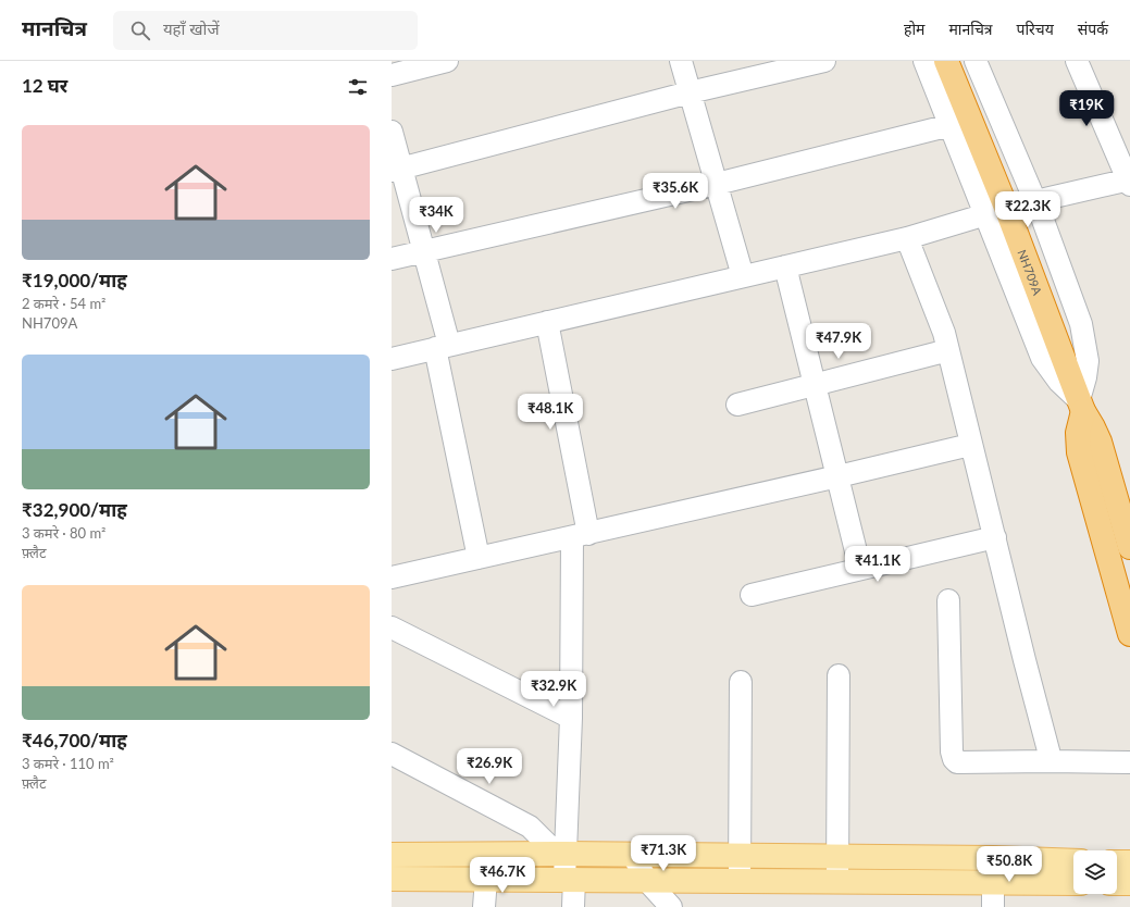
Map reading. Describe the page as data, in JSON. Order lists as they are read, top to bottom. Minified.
{"streets":{"highway":["NH709A"]},"page":{"header":"मानचित्र","search":"यहाँ खोजें","nav":["होम","मानचित्र","परिचय","संपर्क"],"heading":"12 घर","price":["₹19K","₹35.6K","₹22.3K","₹34K","₹47.9K","₹48.1K","₹41.1K","₹32.9K","₹26.9K","₹71.3K","₹50.8K","₹46.7K"],"list":[{"name":"₹19,000/माह","note":"2 कमरे · 54 m² · NH709A"},{"name":"₹32,900/माह","note":"3 कमरे · 80 m² · फ़्लैट"},{"name":"₹46,700/माह","note":"3 कमरे · 110 m² · फ़्लैट"}]}}
